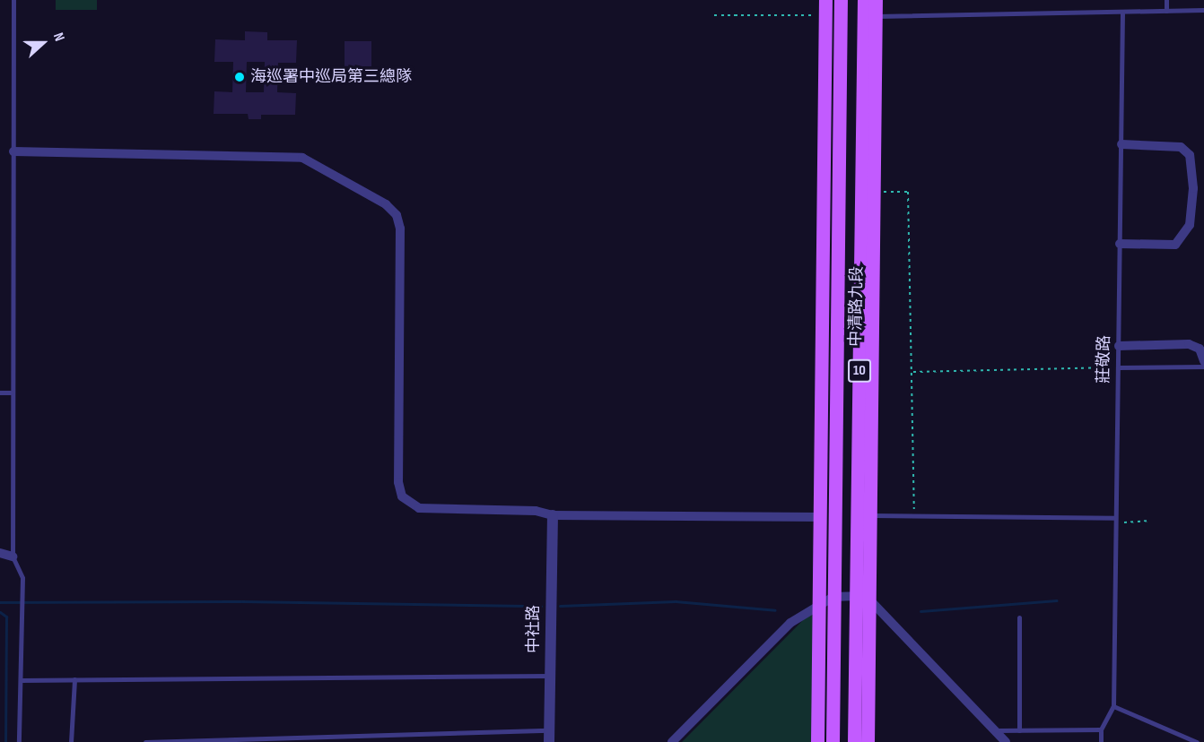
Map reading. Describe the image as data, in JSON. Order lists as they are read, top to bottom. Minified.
{"streets":{"main road":["中清路九段","10"],"street":["中社路"],"lane":["莊敬路"]},"places":["海巡署中巡局第三總隊"],"north":"right"}
